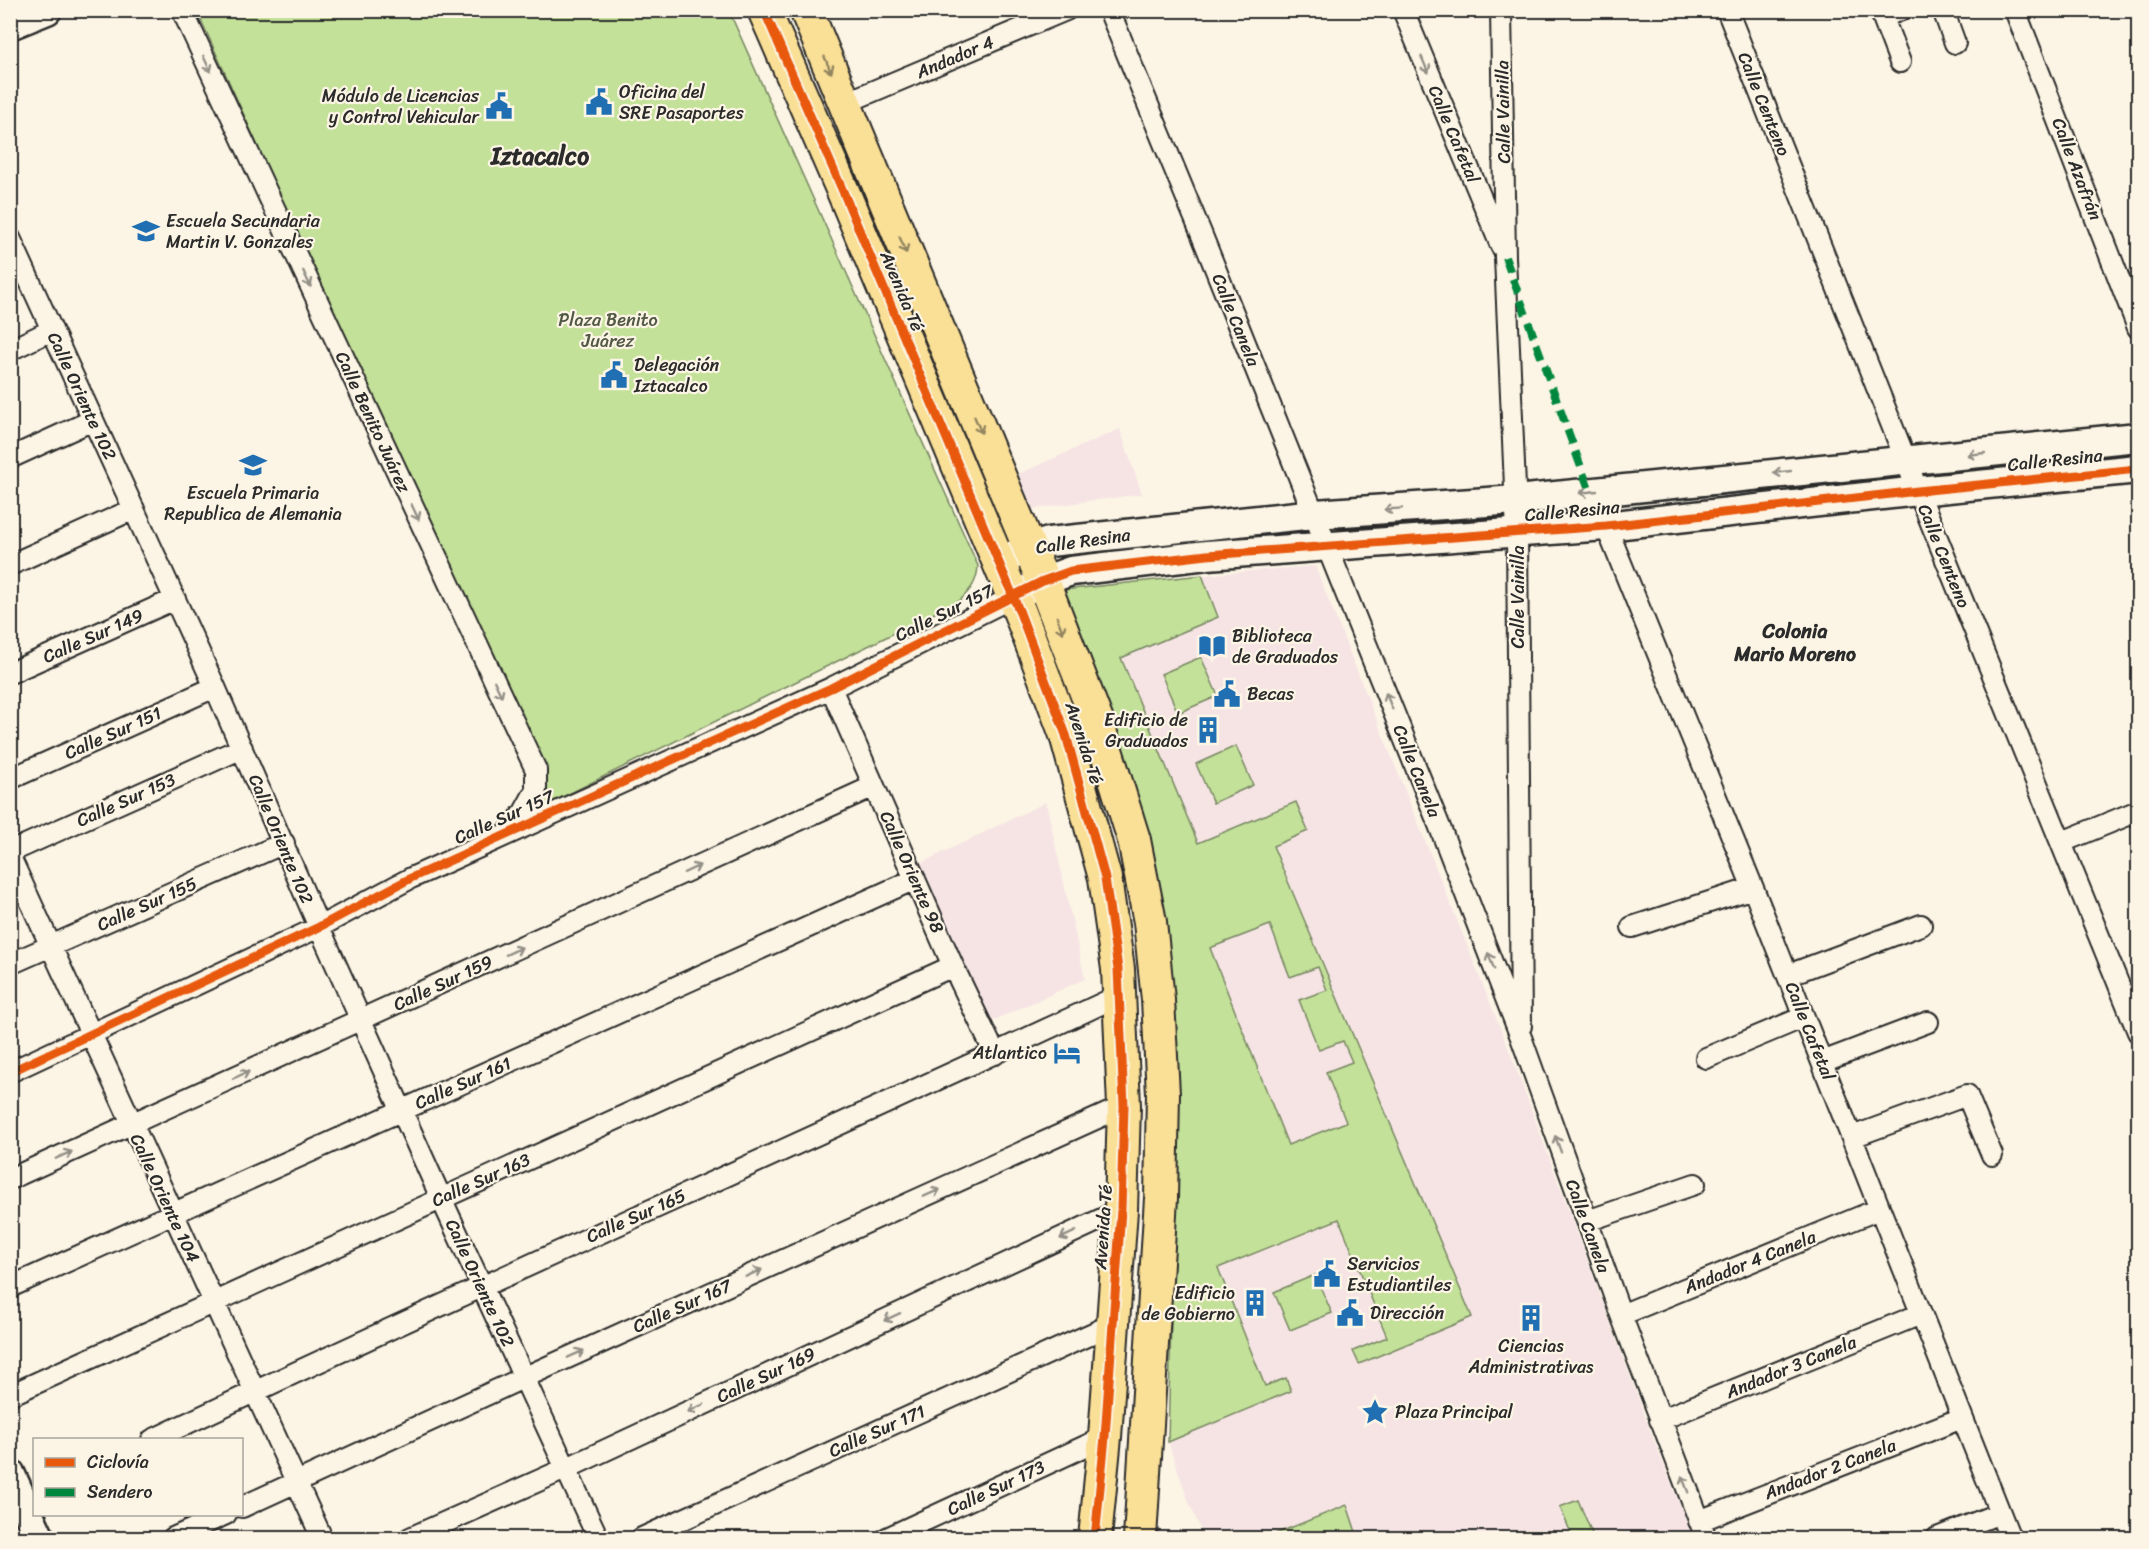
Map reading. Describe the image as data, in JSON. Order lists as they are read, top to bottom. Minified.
{"streets":{"main road":["Avenida Té"],"street":["Andador 4","Calle Centeno","Calle Vainilla","Calle Cafetal","Calle Azafrán","Calle Canela","Calle Oriente 102","Calle Benito Juárez","Calle Resina","Calle Sur 157","Calle Sur 149","Calle Sur 151","Calle Sur 153","Calle Oriente 98","Calle Sur 155","Calle Sur 159","Calle Sur 161","Calle Sur 163","Calle Oriente 104","Calle Sur 165","Andador 4 Canela","Calle Sur 167","Andador 3 Canela","Calle Sur 169","Calle Sur 171","Andador 2 Canela","Calle Sur 173"]},"crossings":[["Andador 4","Avenida Té"],["Calle Centeno","Calle Resina"],["Calle Vainilla","Calle Cafetal"],["Calle Vainilla","Calle Canela"],["Calle Vainilla","Calle Resina"],["Calle Cafetal","Calle Resina"],["Calle Cafetal","Andador 4 Canela"],["Calle Cafetal","Andador 3 Canela"],["Calle Cafetal","Andador 2 Canela"],["Avenida Té","Calle Resina"],["Avenida Té","Calle Sur 157"],["Avenida Té","Calle Sur 165"],["Avenida Té","Calle Sur 167"],["Avenida Té","Calle Sur 169"],["Avenida Té","Calle Sur 171"],["Avenida Té","Calle Sur 173"],["Calle Canela","Calle Resina"],["Calle Canela","Andador 4 Canela"],["Calle Canela","Andador 3 Canela"],["Calle Canela","Andador 2 Canela"],["Calle Oriente 102","Calle Sur 157"],["Calle Oriente 102","Calle Sur 149"],["Calle Oriente 102","Calle Sur 151"],["Calle Oriente 102","Calle Sur 153"],["Calle Oriente 102","Calle Sur 155"],["Calle Oriente 102","Calle Sur 159"],["Calle Oriente 102","Calle Sur 161"],["Calle Oriente 102","Calle Sur 163"],["Calle Oriente 102","Calle Sur 165"],["Calle Oriente 102","Calle Sur 167"],["Calle Oriente 102","Calle Sur 169"],["Calle Benito Juárez","Calle Sur 157"],["Calle Resina","Calle Sur 157"],["Calle Sur 157","Calle Oriente 98"],["Calle Sur 157","Calle Oriente 104"],["Calle Oriente 98","Calle Sur 159"],["Calle Oriente 98","Calle Sur 161"],["Calle Oriente 98","Calle Sur 163"],["Calle Oriente 98","Calle Sur 165"],["Calle Sur 155","Calle Oriente 104"],["Calle Sur 159","Calle Oriente 104"],["Calle Sur 161","Calle Oriente 104"],["Calle Sur 163","Calle Oriente 104"],["Calle Oriente 104","Calle Sur 165"],["Calle Oriente 104","Calle Sur 167"]],"one_way":["Calle Canela","Calle Benito Juárez","Calle Sur 159","Calle Sur 167","Calle Sur 169"],"districts":["Iztacalco","Colonia Mario Moreno"],"parks":["Plaza Benito Juárez"],"places":{"public building":["Oficina del SRE Pasaportes","Módulo de Licencias y Control Vehicular","Delegación Iztacalco","Becas","Servicios Estudiantiles","Dirección"],"school or university":["Escuela Secundaria Martin V. Gonzales","Escuela Primaria Republica de Alemania"],"library":["Biblioteca de Graduados"],"building":["Edificio de Graduados","Edificio de Gobierno","Ciencias Administrativas"],"hotel":["Atlantico"],"place":["Plaza Principal"]},"legend":["Ciclovía","Sendero"]}
